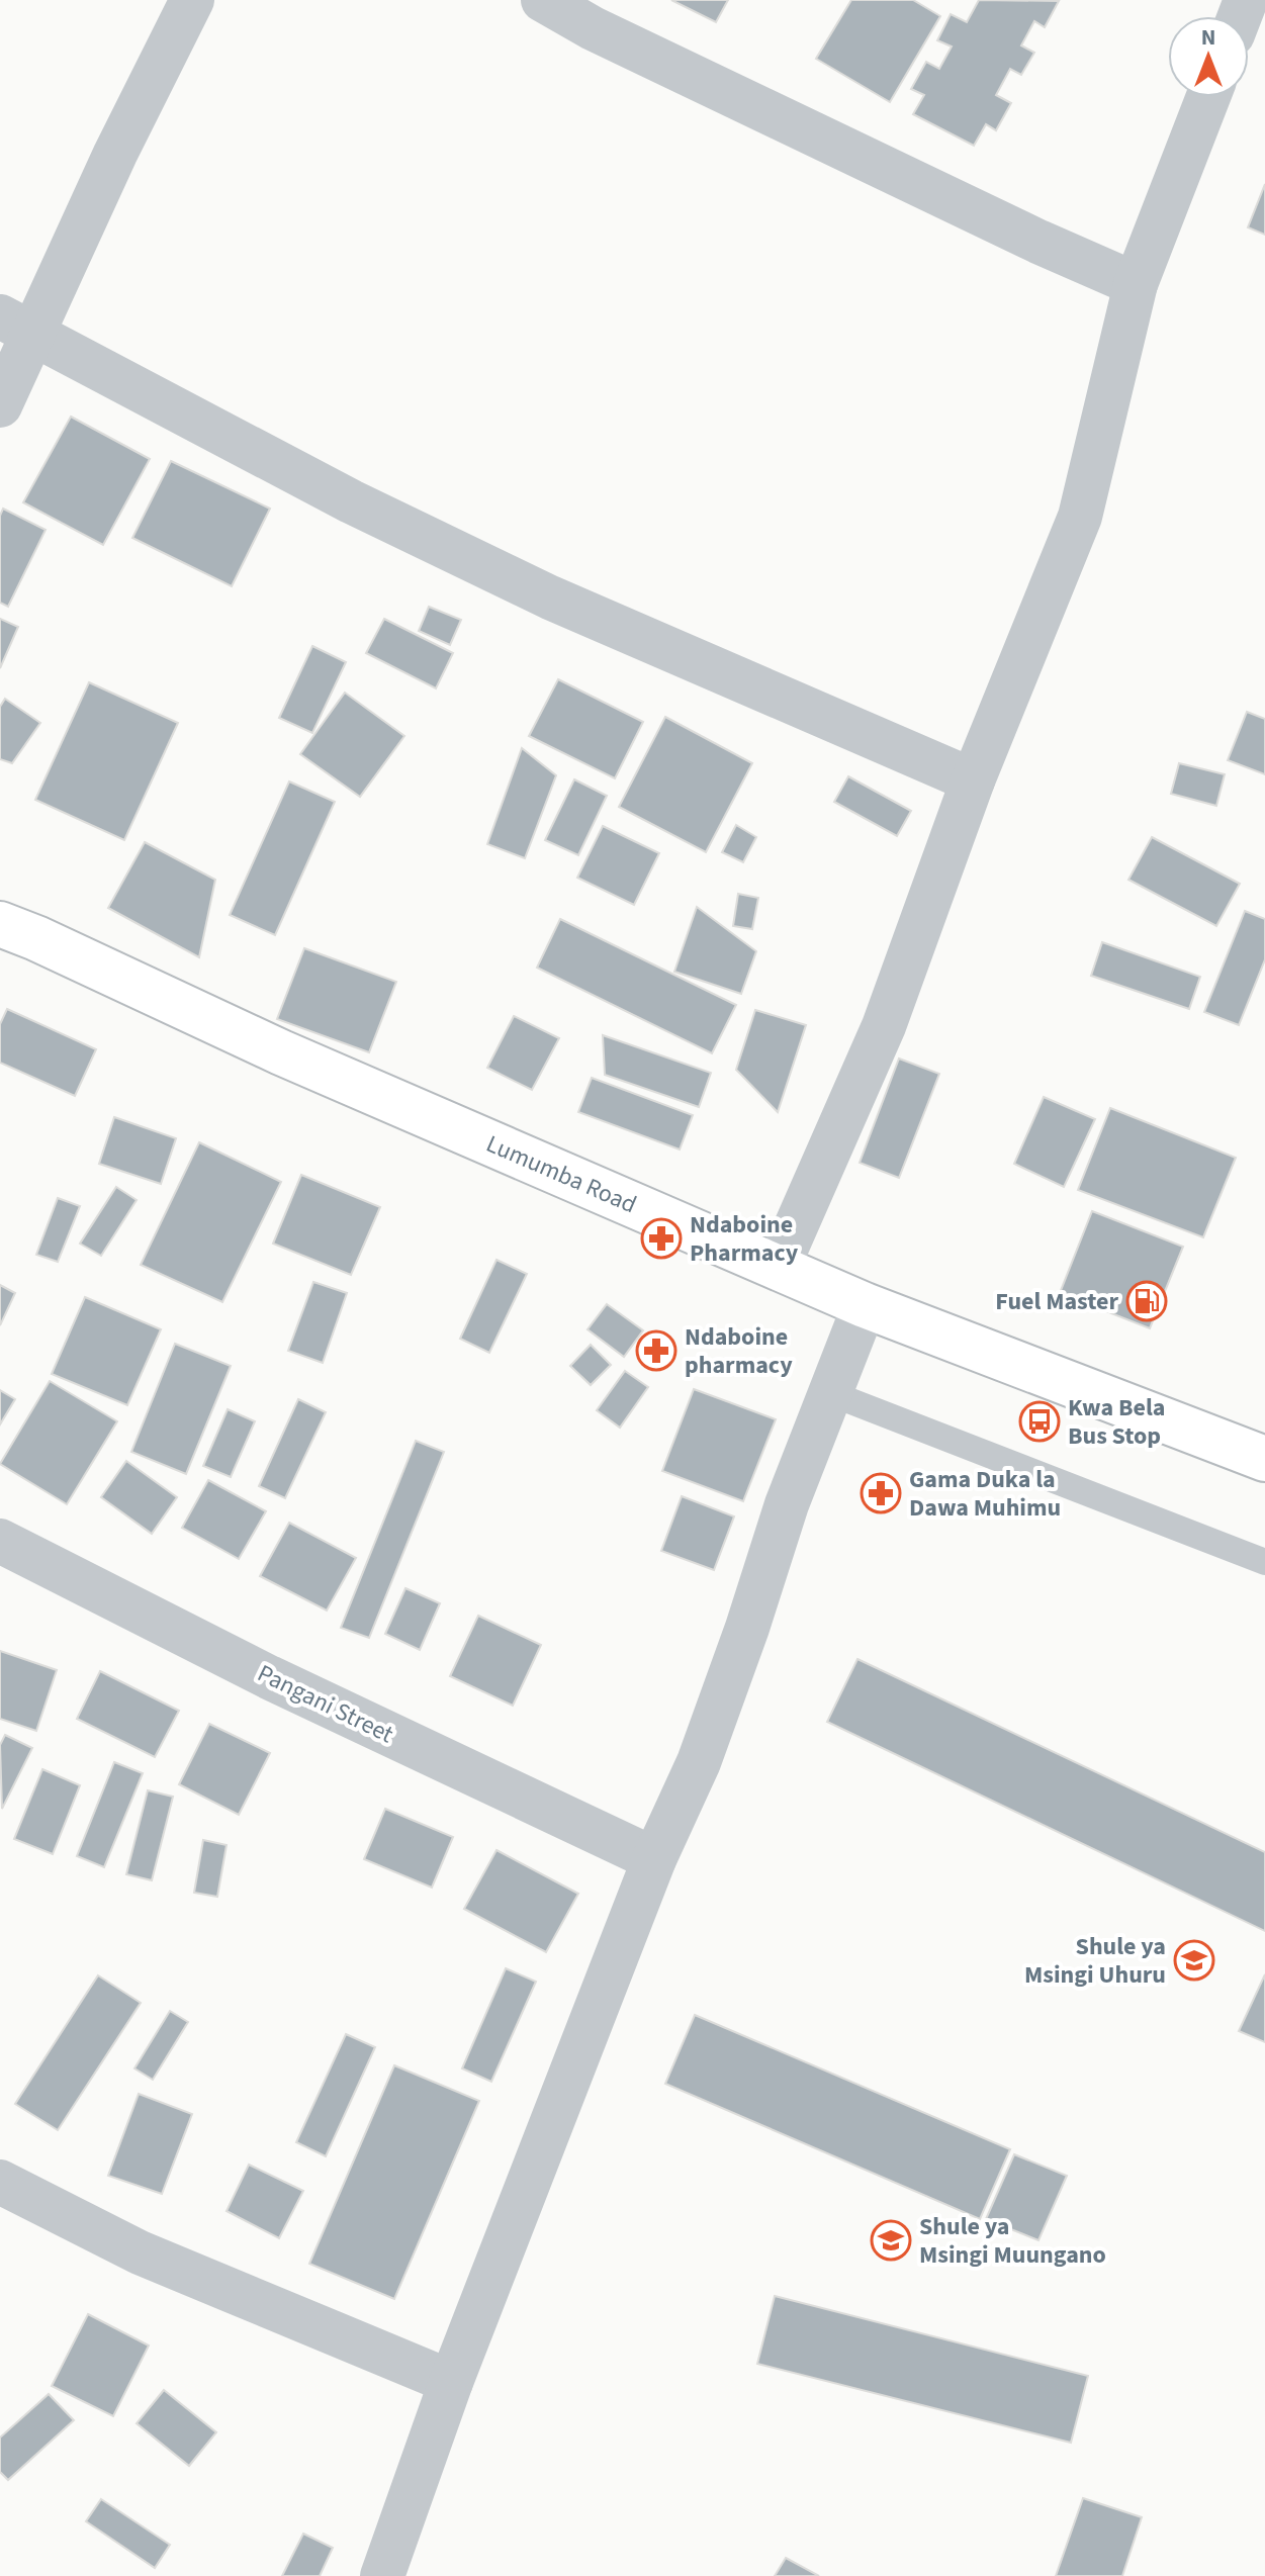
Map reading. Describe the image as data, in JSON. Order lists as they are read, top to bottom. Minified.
{"streets":{"main road":["Lumumba Road"],"street":["Pangani Street"]},"places":{"pharmacy":["Ndaboine Pharmacy","Ndaboine pharmacy","Gama Duka la Dawa Muhimu"],"fuel station":["Fuel Master"],"bus stop":["Kwa Bela Bus Stop"],"school or university":["Shule ya Msingi Uhuru","Shule ya Msingi Muungano"]},"north":"top"}
